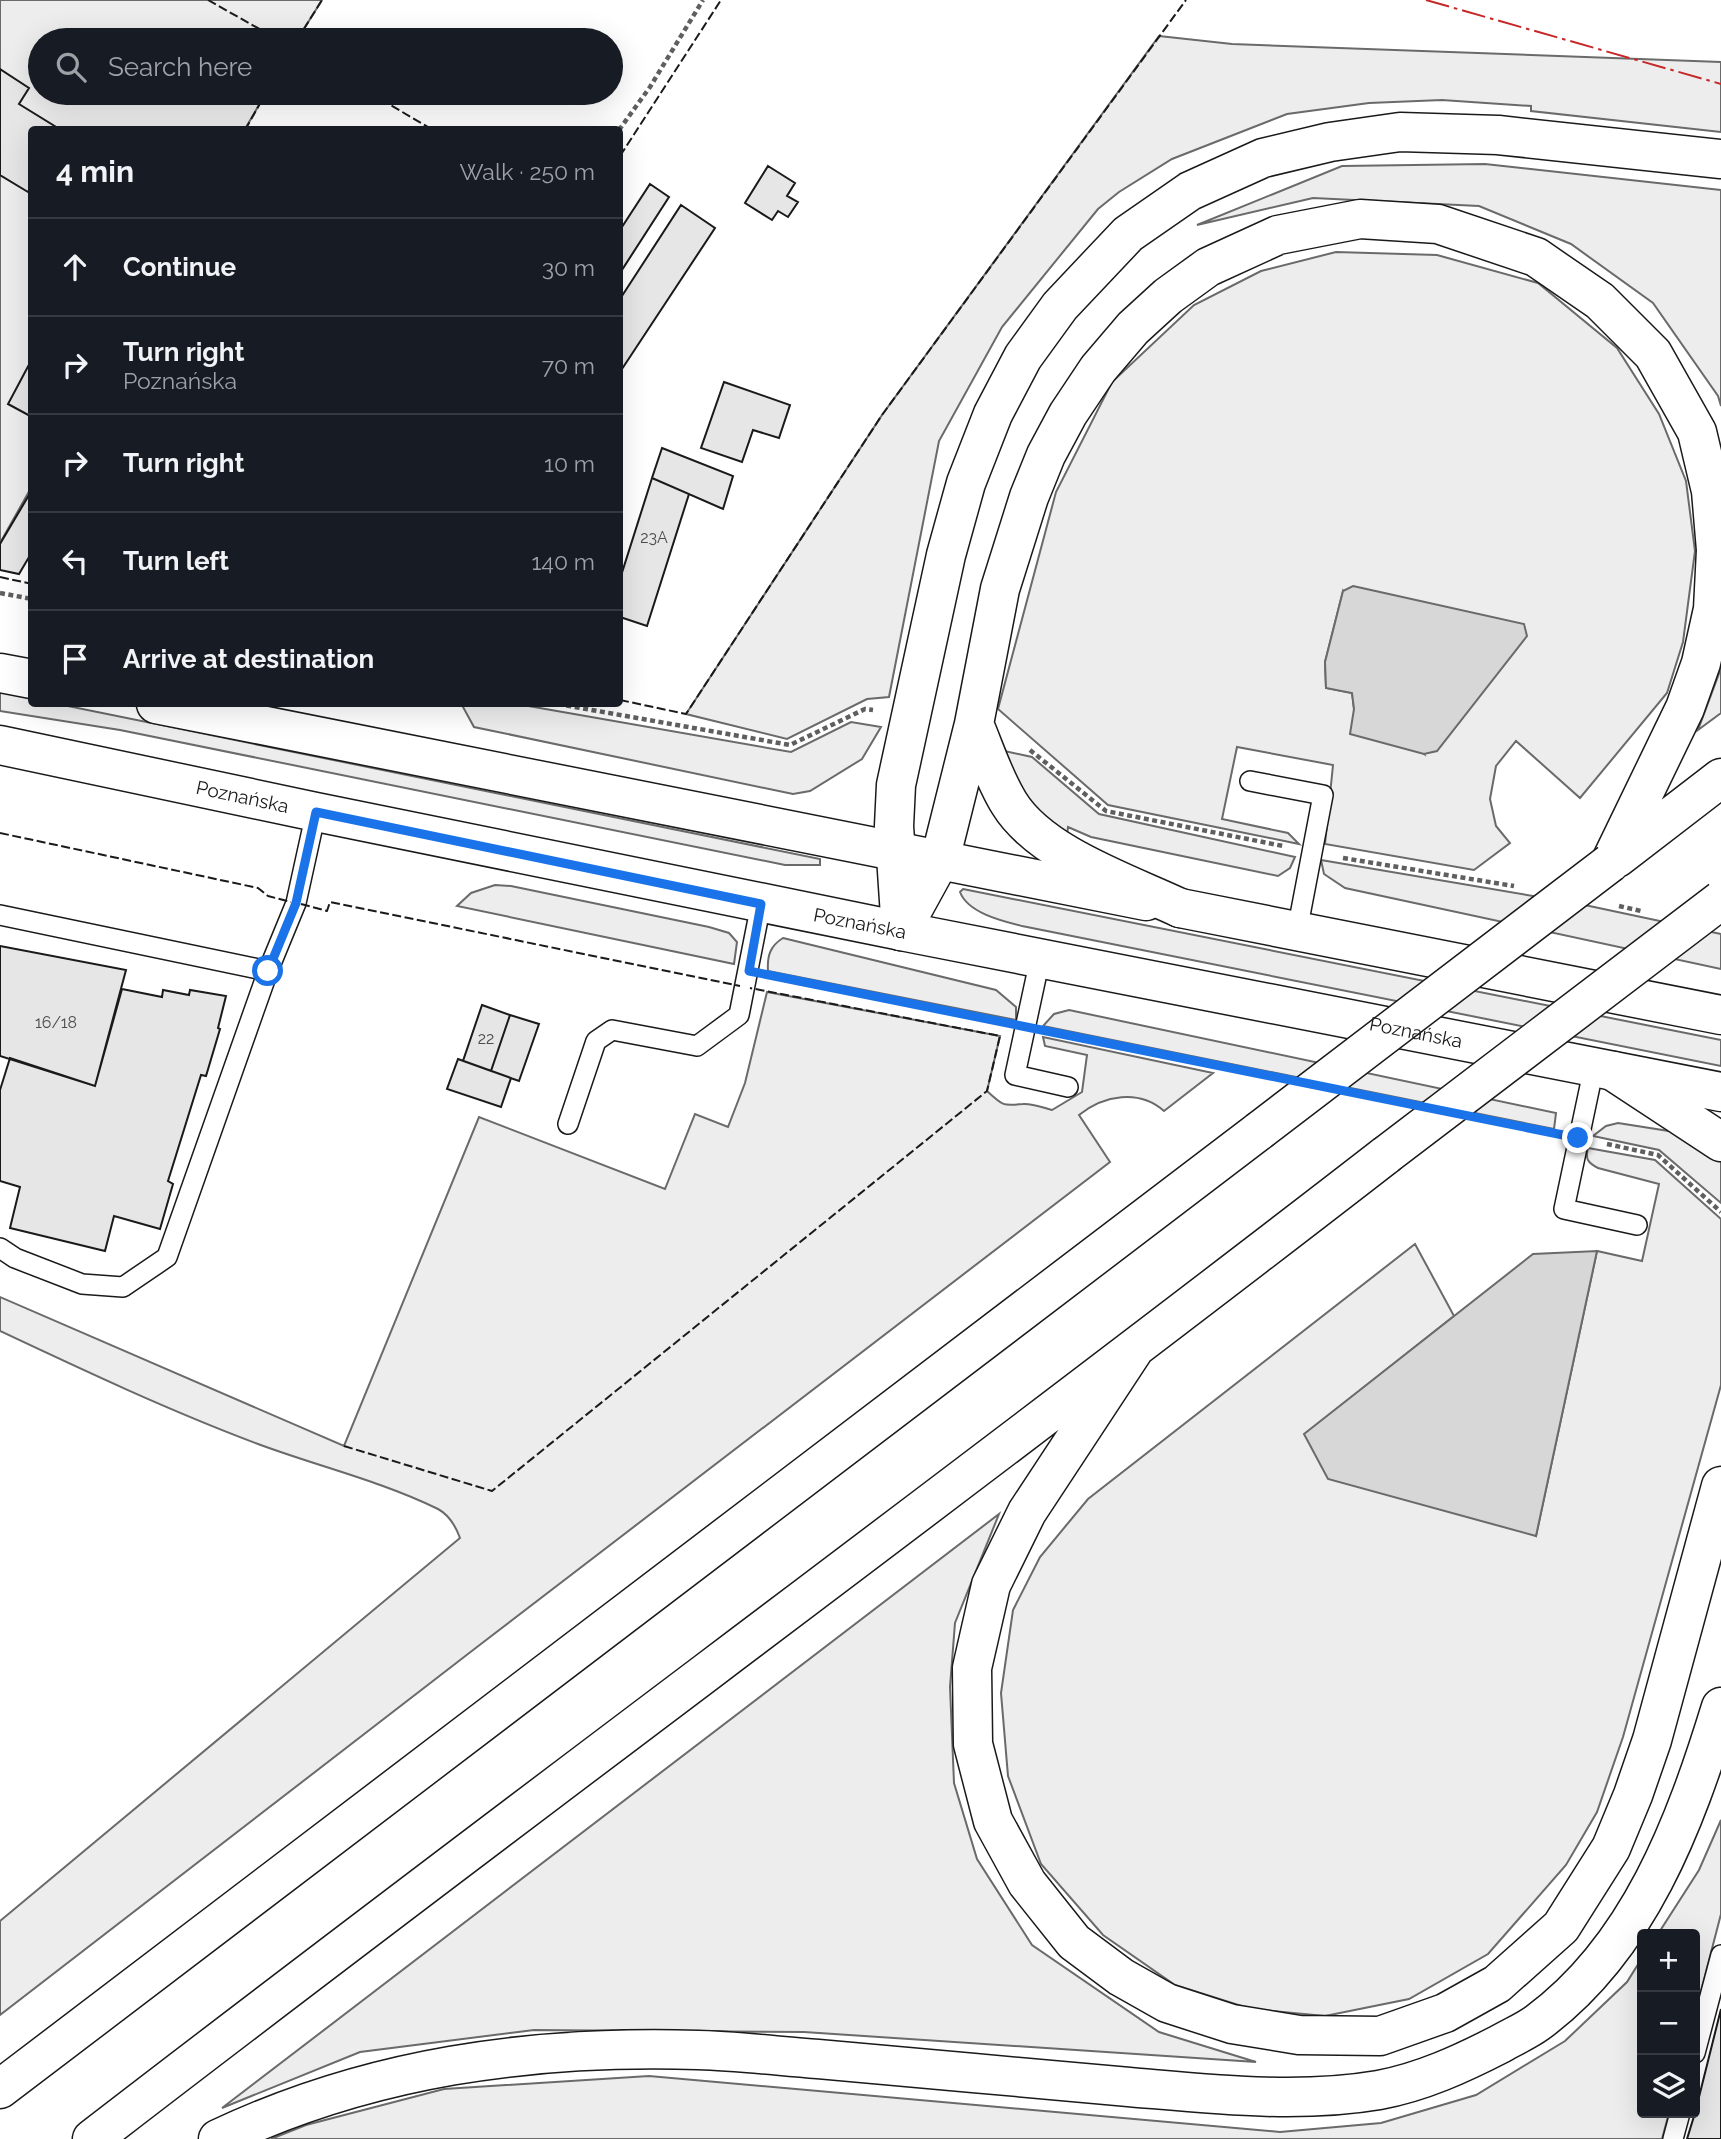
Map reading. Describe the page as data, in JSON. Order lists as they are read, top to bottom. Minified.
{"streets":{"main road":["Poznańska"]},"house_numbers":["23A","16/18","22"],"page":{"search":"Search here","heading":["4 min","Walk · 250 m"],"list":[["Continue","30 m"],["Turn right","Poznańska","70 m"],["Turn right","10 m"],["Turn left","140 m"],"Arrive at destination"],"map_buttons":["+","−"]}}
